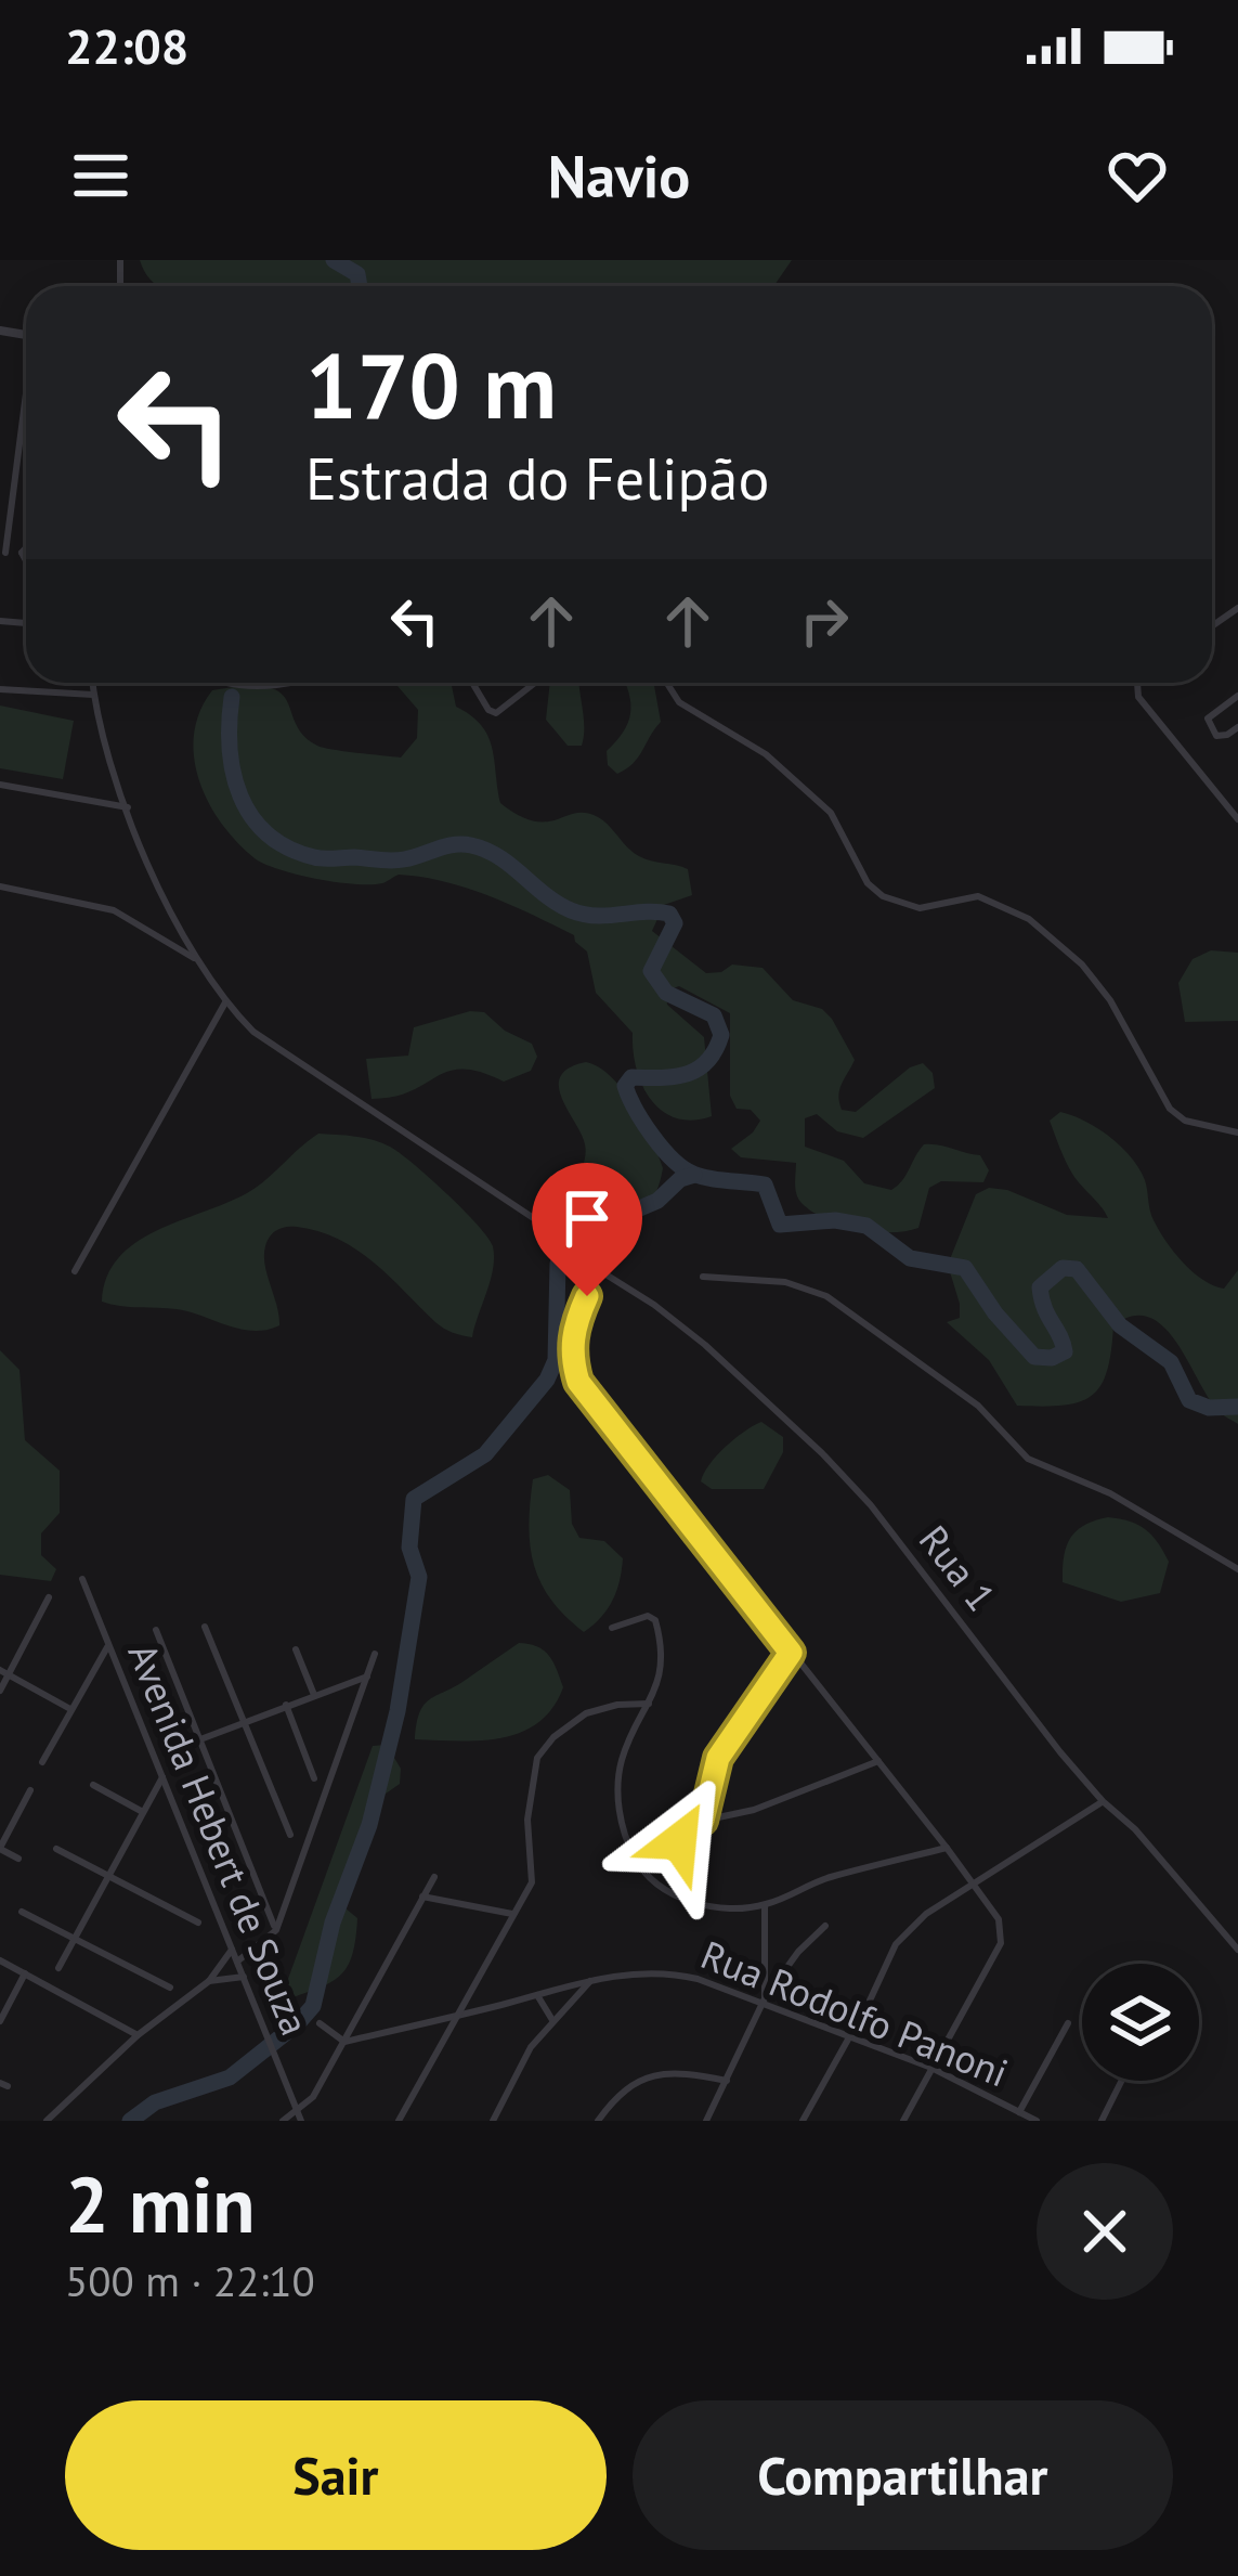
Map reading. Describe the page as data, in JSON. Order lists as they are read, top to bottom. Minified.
{"streets":{"street":["Rua 1","Avenida Hebert de Souza","Rua Rodolfo Panoni"]},"page":{"status":"22:08","header":"Navio","turn":["170 m","Estrada do Felipão"],"heading":["2 min","500 m · 22:10"],"buttons":["Sair","Compartilhar"]}}
